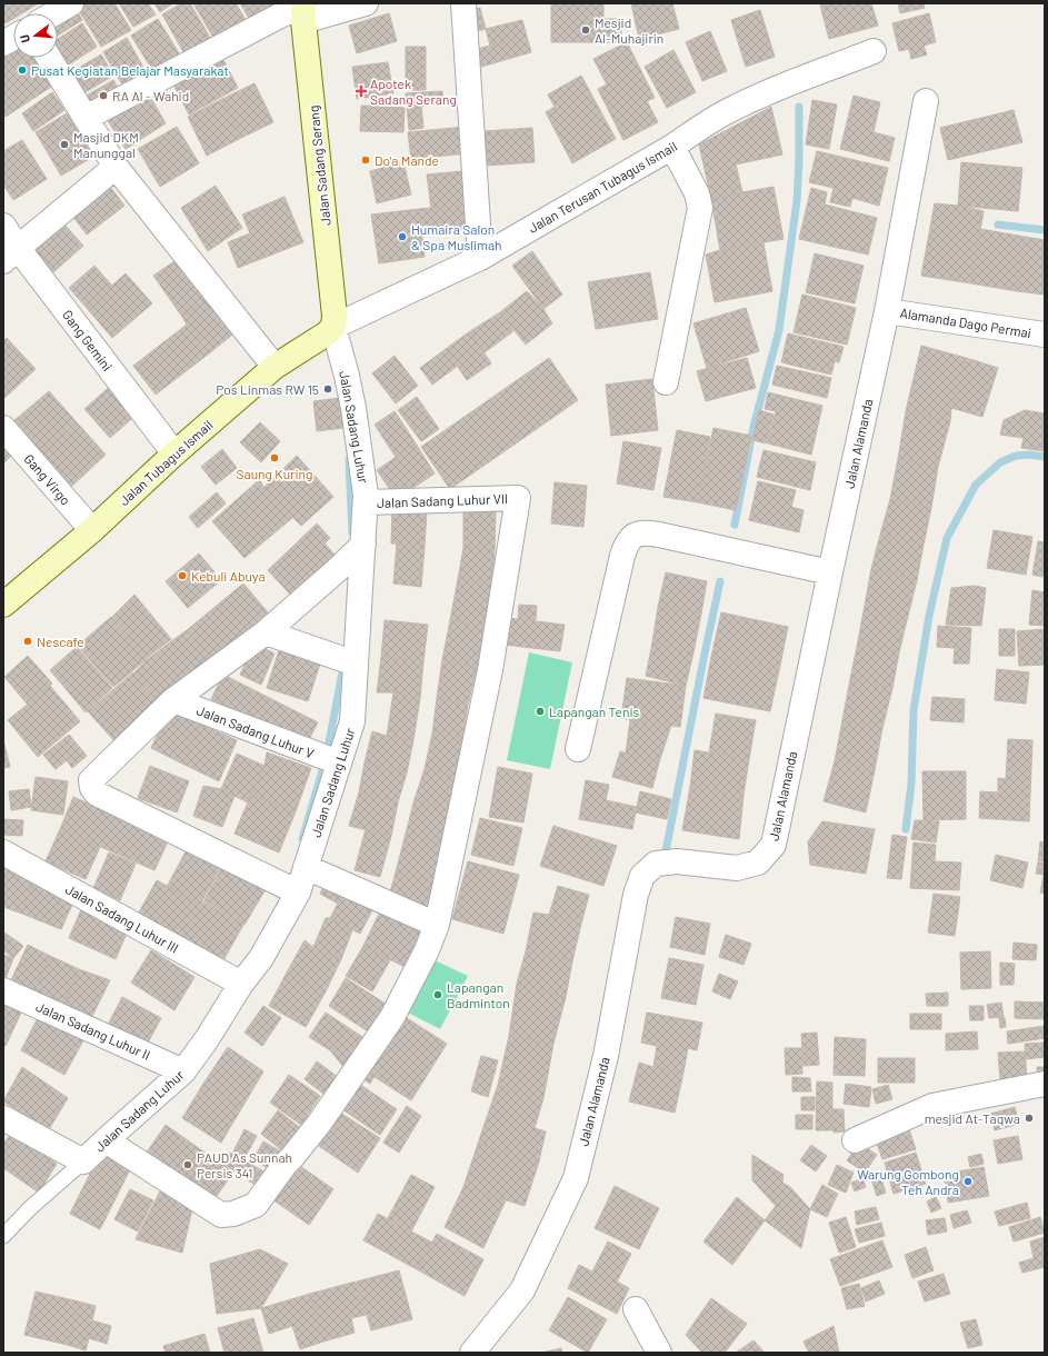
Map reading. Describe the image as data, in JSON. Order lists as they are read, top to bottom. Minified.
{"streets":{"main road":["Jalan Sadang Serang","Jalan Tubagus Ismail"],"street":["Jalan Terusan Tubagus Ismail","Alamanda Dago Permai","Gang Gemini","Jalan Sadang Luhur","Jalan Alamanda","Gang Virgo","Jalan Sadang Luhur VII","Jalan Sadang Luhur V","Jalan Sadang Luhur III","Jalan Sadang Luhur II"]},"crossings":[["Jalan Sadang Serang","Jalan Terusan Tubagus Ismail"],["Jalan Sadang Serang","Jalan Sadang Luhur"],["Jalan Sadang Serang","Jalan Tubagus Ismail"],["Jalan Terusan Tubagus Ismail","Jalan Sadang Luhur"],["Jalan Terusan Tubagus Ismail","Jalan Tubagus Ismail"],["Alamanda Dago Permai","Jalan Alamanda"],["Gang Gemini","Jalan Tubagus Ismail"],["Jalan Sadang Luhur","Jalan Tubagus Ismail"],["Jalan Sadang Luhur","Jalan Sadang Luhur VII"],["Jalan Sadang Luhur","Jalan Sadang Luhur V"],["Jalan Sadang Luhur","Jalan Sadang Luhur III"],["Jalan Sadang Luhur","Jalan Sadang Luhur II"],["Jalan Tubagus Ismail","Gang Virgo"]],"places":{"other":["Mesjid Al-Muhajirin","Pusat Kegiatan Belajar Masyarakat","RA Al - Wahid","Masjid DKM Manunggal","Do'a Mande","Humaira Salon & Spa Muslimah","Pos Linmas RW 15","Saung Kuring","Kebuli Abuya","Nescafe","Lapangan Tenis","Lapangan Badminton","mesjid At-Taqwa","PAUD As Sunnah Persis 341","Warung Gombong Teh Andra"],"health":["Apotek Sadang Serang"]},"north":"left"}
